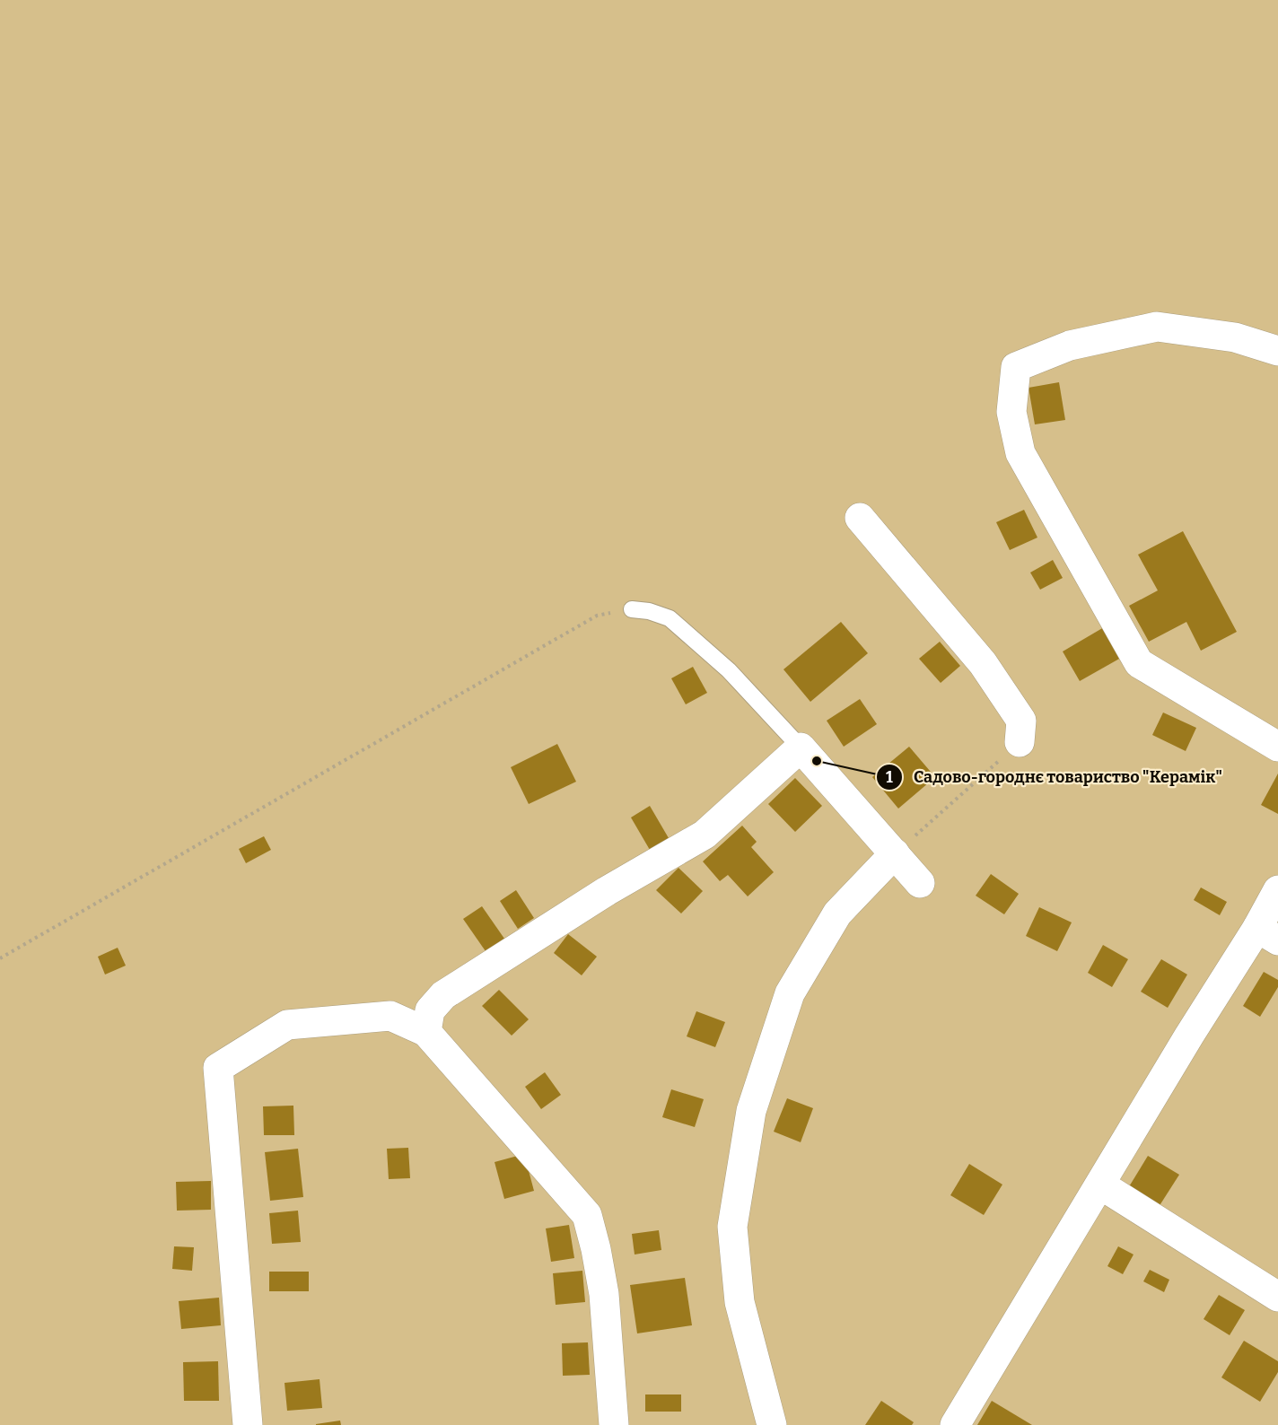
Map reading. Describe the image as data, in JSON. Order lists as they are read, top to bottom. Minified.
{"places":["Садово-городнє товариство \"Керамік\""]}
